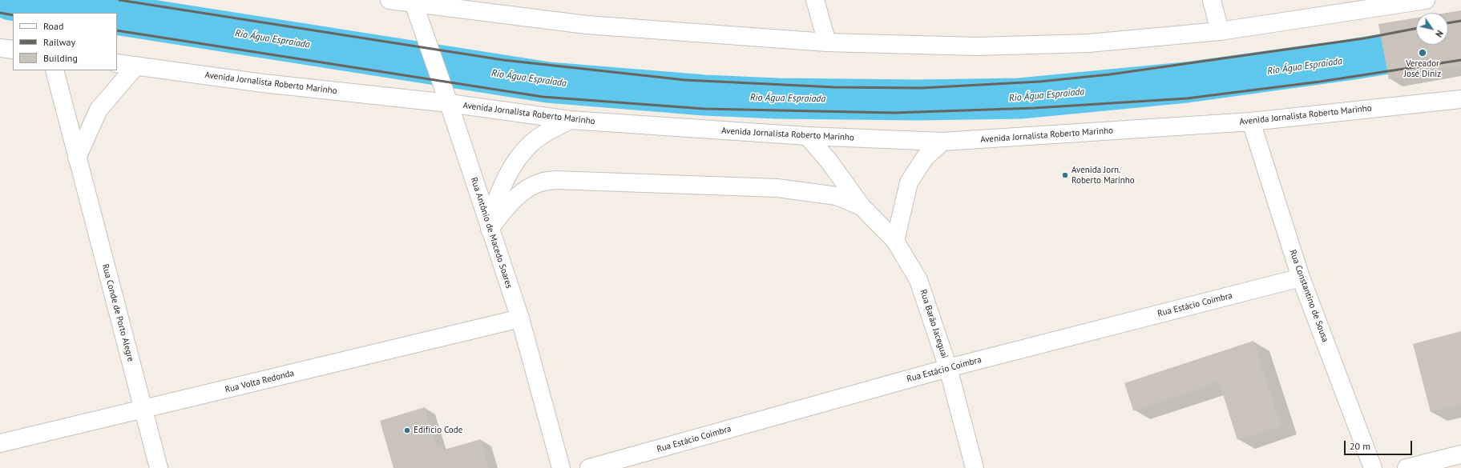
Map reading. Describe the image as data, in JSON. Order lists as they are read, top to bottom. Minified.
{"streets":{"main road":["Avenida Jornalista Roberto Marinho","Rua Antônio de Macedo Soares","Rua Constantino de Sousa","Rua Estácio Coimbra","Rua Conde de Porto Alegre","Rua Barão Jaceguai","Rua Volta Redonda"]},"crossings":[["Avenida Jornalista Roberto Marinho","Rua Antônio de Macedo Soares"],["Avenida Jornalista Roberto Marinho","Rua Constantino de Sousa"],["Rua Antônio de Macedo Soares","Rua Volta Redonda"],["Rua Constantino de Sousa","Rua Estácio Coimbra"],["Rua Estácio Coimbra","Rua Barão Jaceguai"],["Rua Conde de Porto Alegre","Rua Volta Redonda"]],"water":["Rio Água Espraiada"],"places":["Vereador José Diniz","Avenida Jorn. Roberto Marinho","Edifício Code"],"legend":["Road","Railway","Building"],"scale_bar":"20 m","north":"bottom right"}
